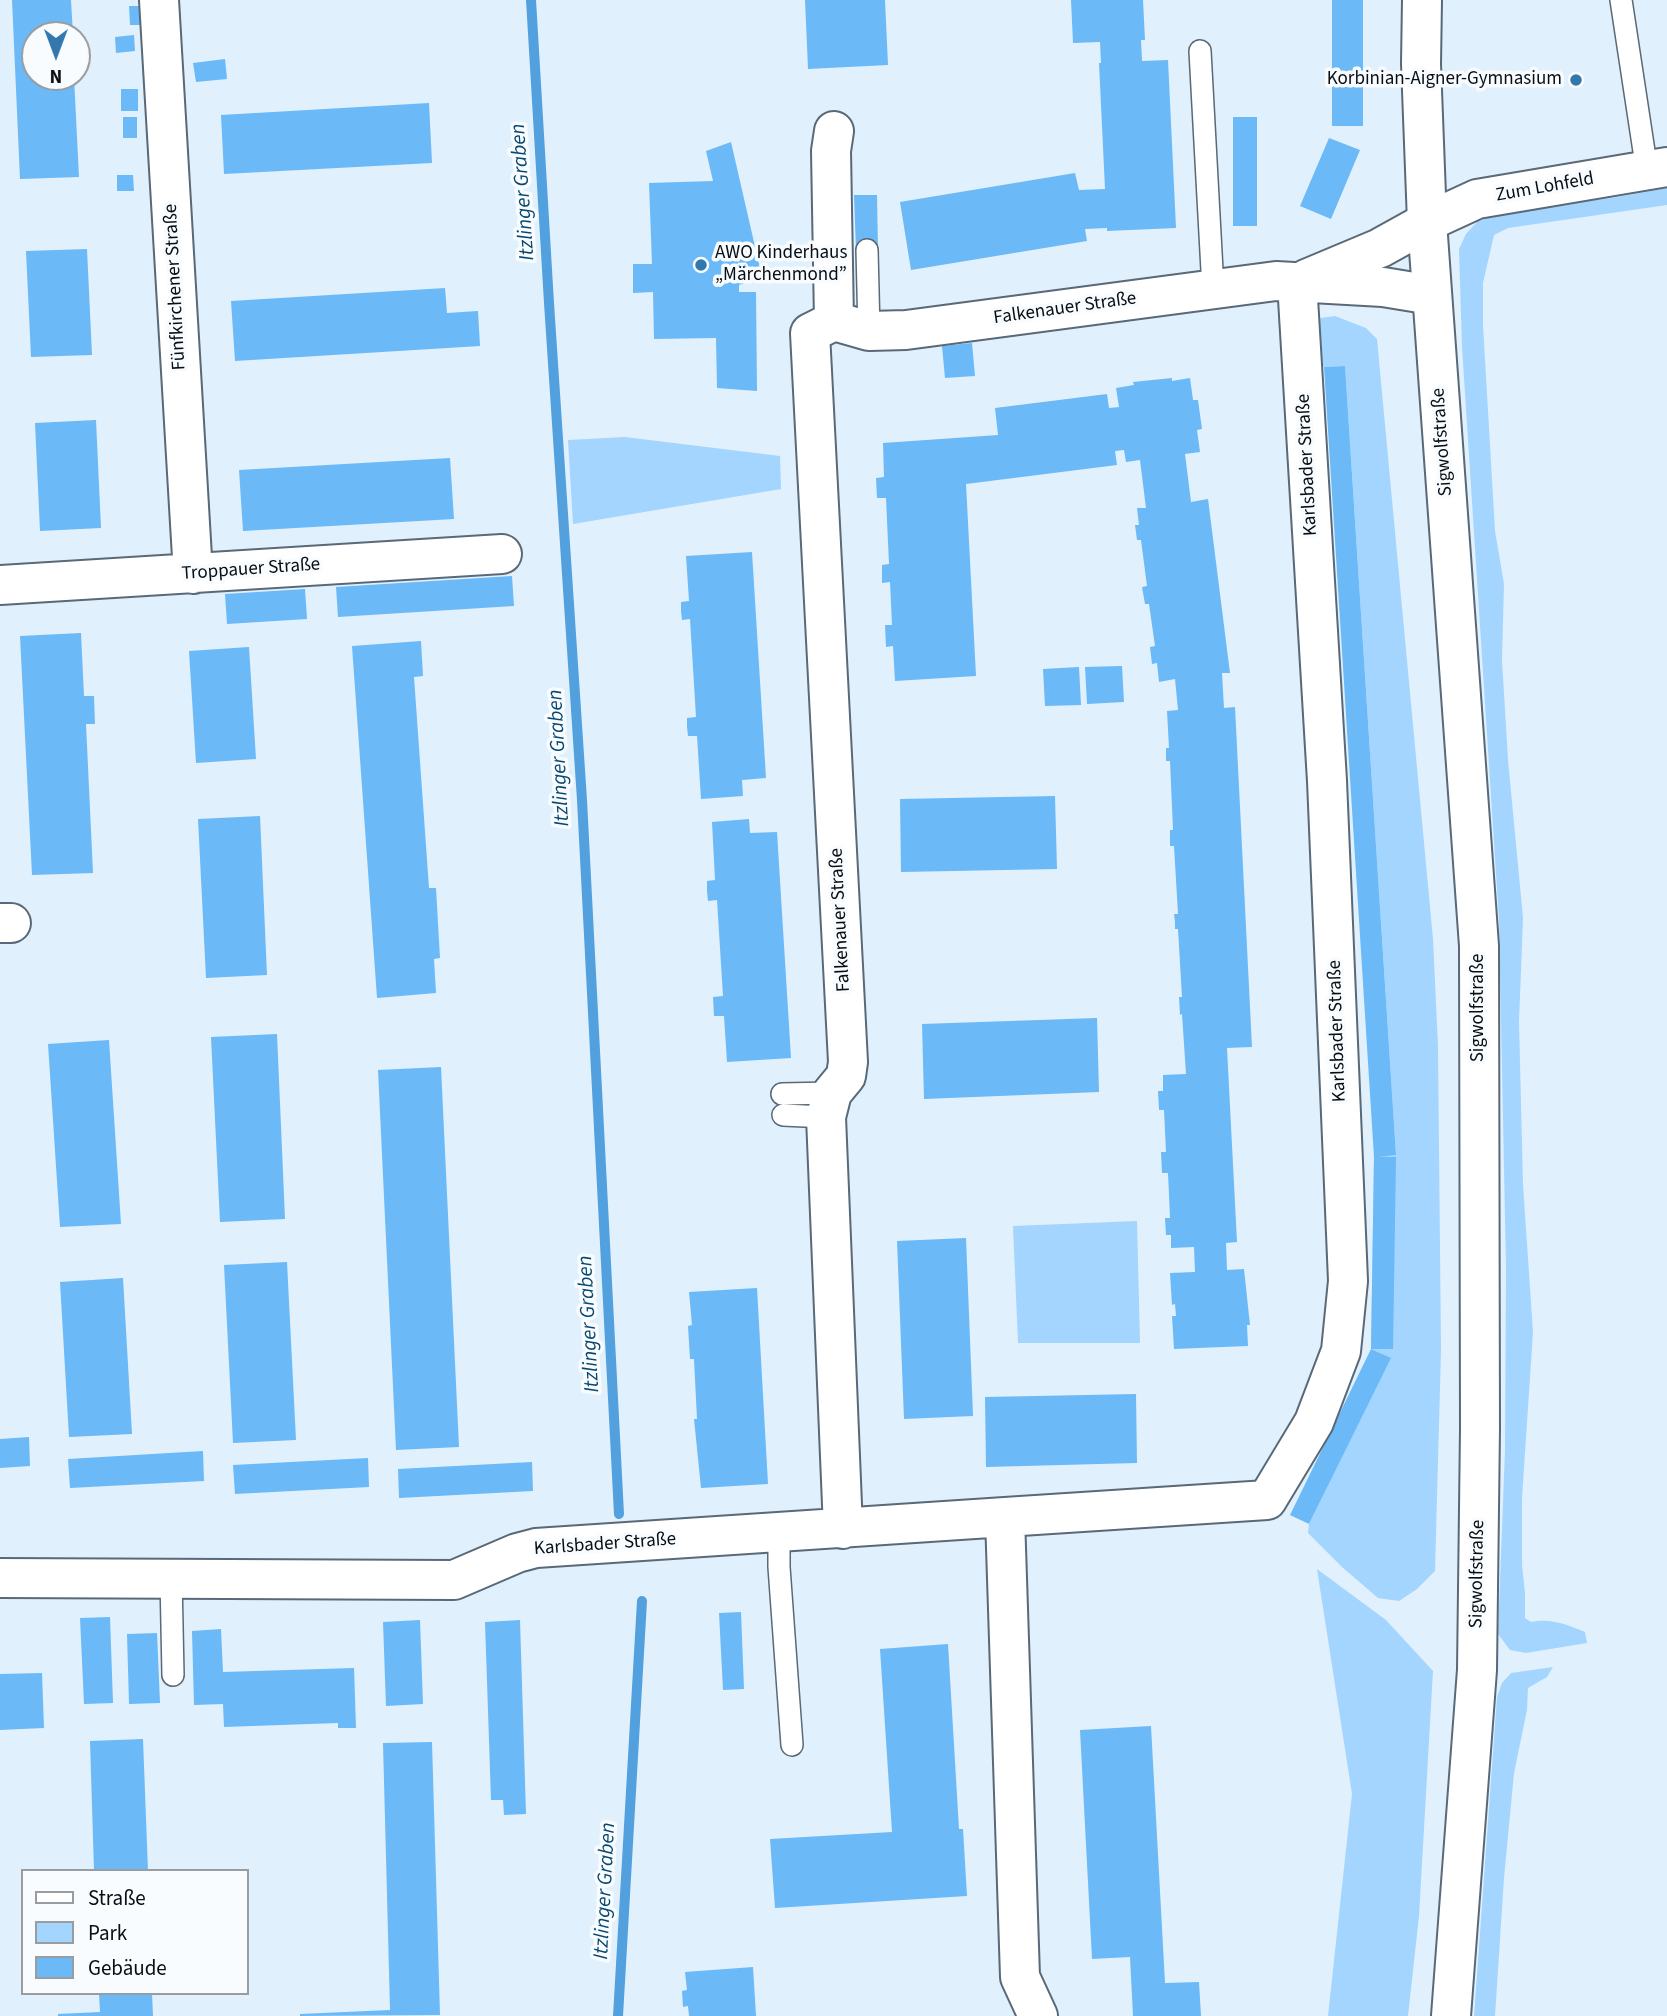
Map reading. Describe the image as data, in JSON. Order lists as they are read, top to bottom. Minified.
{"streets":{"street":["Zum Lohfeld","Fünfkirchener Straße","Falkenauer Straße","Sigwolfstraße","Karlsbader Straße","Troppauer Straße"]},"crossings":[["Zum Lohfeld","Falkenauer Straße"],["Zum Lohfeld","Sigwolfstraße"],["Fünfkirchener Straße","Troppauer Straße"],["Falkenauer Straße","Sigwolfstraße"],["Falkenauer Straße","Karlsbader Straße"]],"water":["Itzlinger Graben"],"places":["Korbinian-Aigner-Gymnasium","AWO Kinderhaus „Märchenmond”"],"legend":["Straße","Park","Gebäude"],"north":"bottom"}
